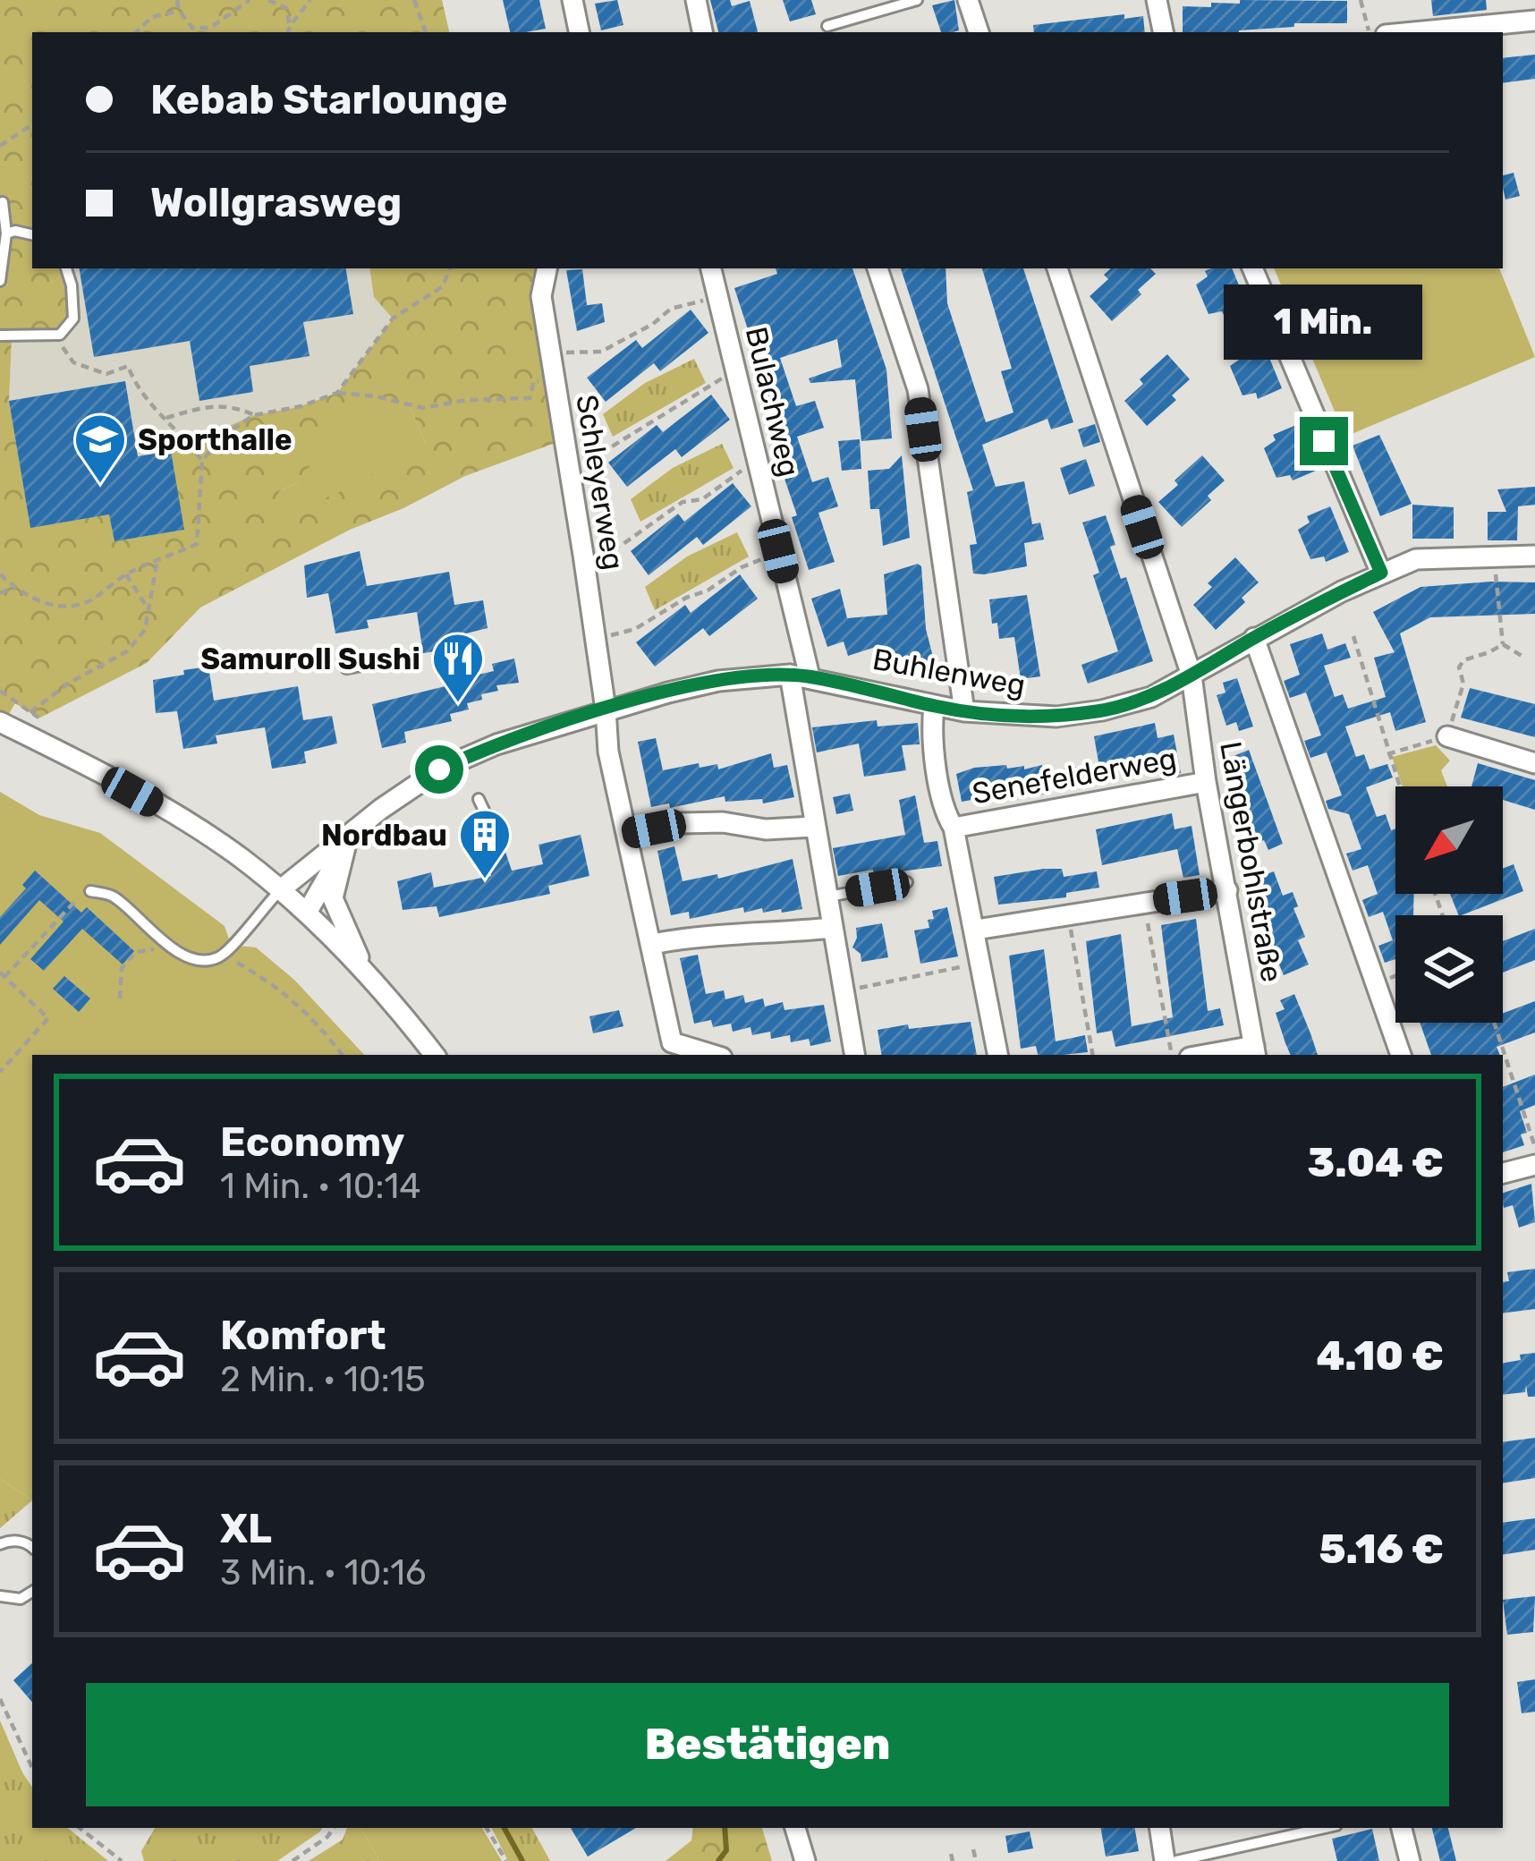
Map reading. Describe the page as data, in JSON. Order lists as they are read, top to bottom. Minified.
{"streets":{"street":["Bulachweg","Schleyerweg","Buhlenweg","Senefelderweg","Längerbohlstraße"]},"crossings":[["Bulachweg","Buhlenweg"],["Schleyerweg","Buhlenweg"],["Buhlenweg","Senefelderweg"],["Buhlenweg","Längerbohlstraße"],["Senefelderweg","Längerbohlstraße"]],"places":{"school or university":["Sporthalle"],"restaurant":["Samuroll Sushi"],"building":["Nordbau"]},"north":"bottom left","page":{"banner":["Kebab Starlounge","Wollgrasweg"],"bubble":"1 Min.","list":[{"name":"Economy","note":"1 Min. · 10:14","value":"3.04 €"},{"name":"Komfort","note":"2 Min. · 10:15","value":"4.10 €"},{"name":"XL","note":"3 Min. · 10:16","value":"5.16 €"}],"buttons":"Bestätigen"}}
